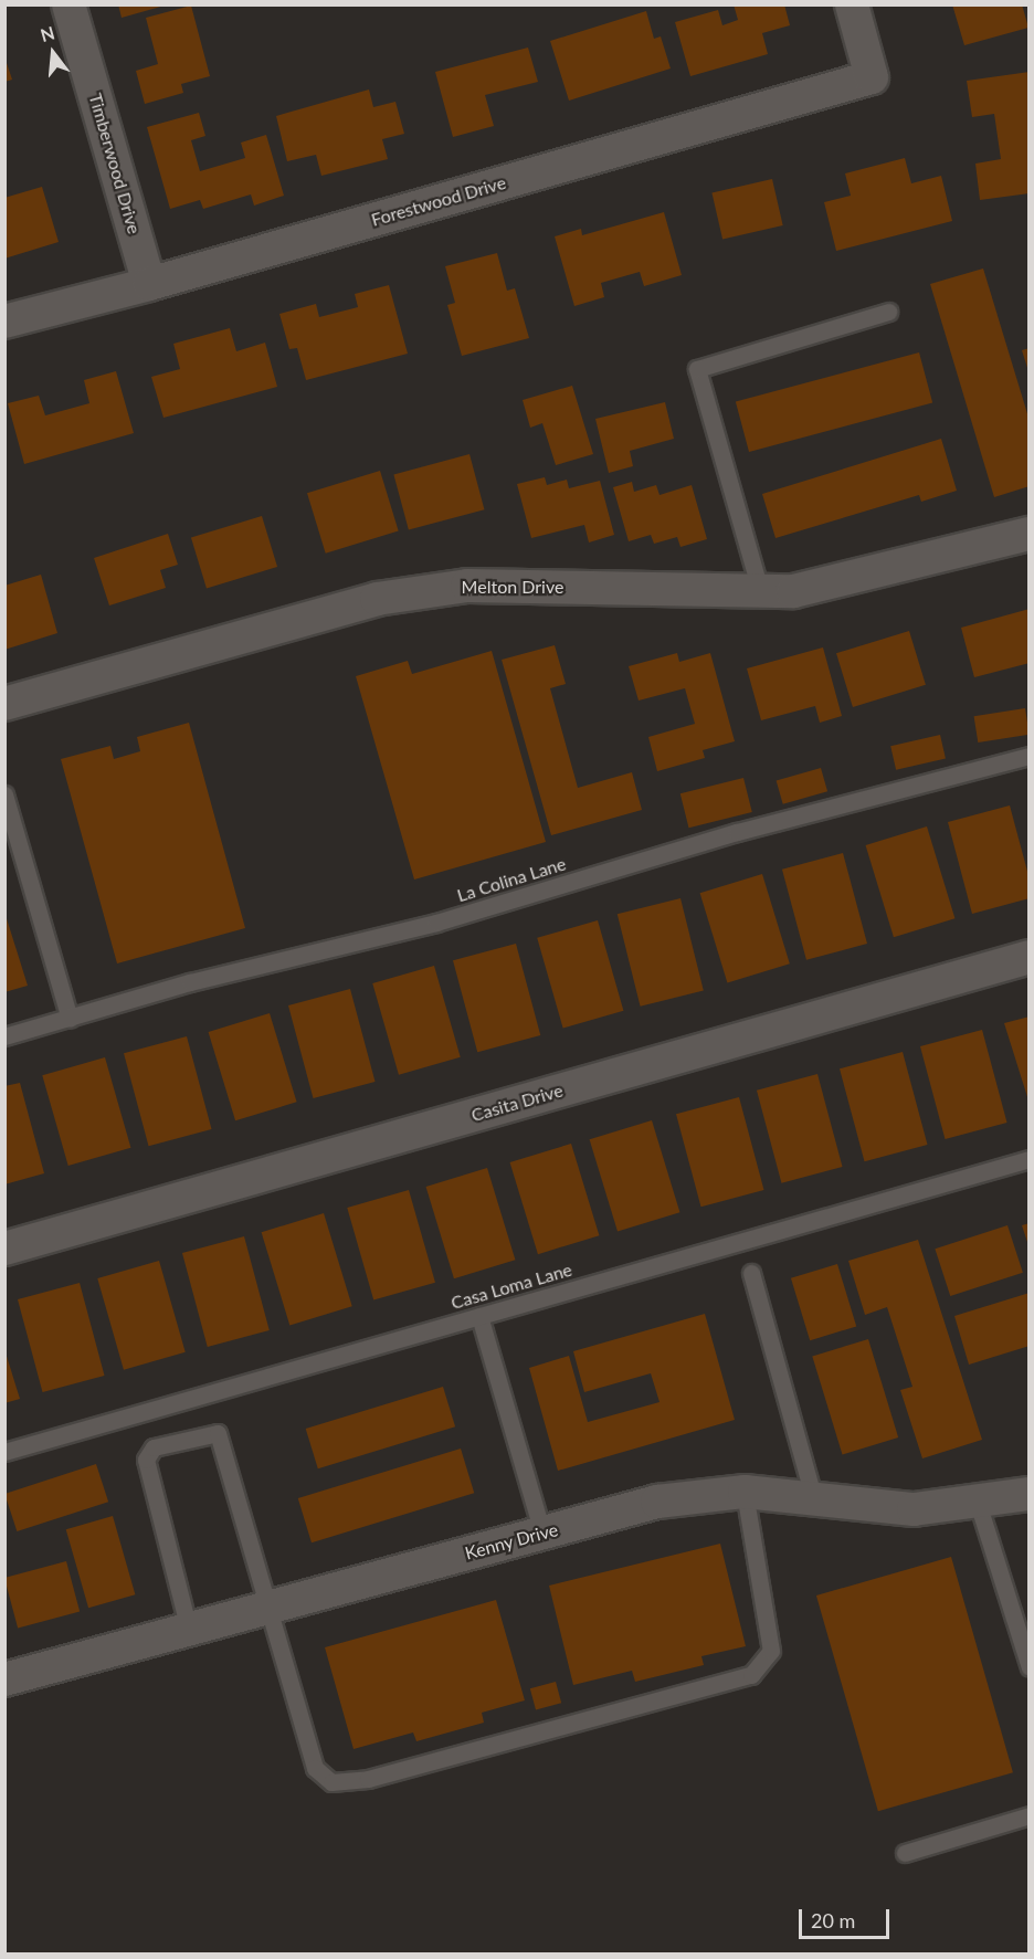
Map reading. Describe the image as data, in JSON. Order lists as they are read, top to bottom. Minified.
{"streets":{"street":["Timberwood Drive","Forestwood Drive","Melton Drive","Casita Drive","Kenny Drive"],"lane":["La Colina Lane","Casa Loma Lane"]},"crossings":[["Timberwood Drive","Forestwood Drive"]],"scale_bar":"20 m","north":"top"}
